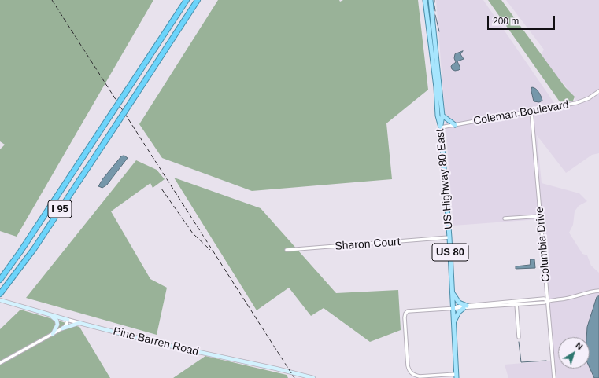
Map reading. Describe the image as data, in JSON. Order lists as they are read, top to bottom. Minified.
{"streets":{"highway":["I 95"],"main road":["US Highway 80 East","US 80","Pine Barren Road"],"street":["Coleman Boulevard","Sharon Court","Columbia Drive"]},"crossings":[["Coleman Boulevard","US Highway 80 East"],["Coleman Boulevard","Columbia Drive"],["Coleman Boulevard","US 80"],["US Highway 80 East","Sharon Court"],["US Highway 80 East","US 80"]],"scale_bar":"200 m","north":"top right"}
